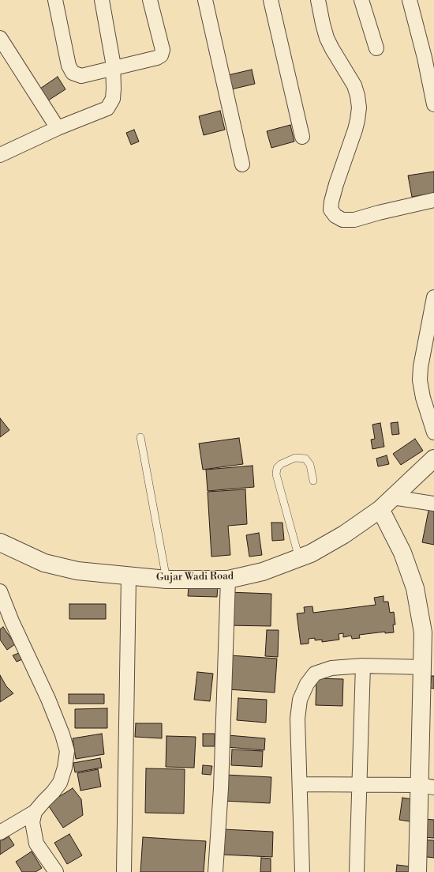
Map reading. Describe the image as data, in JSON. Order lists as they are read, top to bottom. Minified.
{"streets":{"street":["Gujar Wadi Road"]}}
